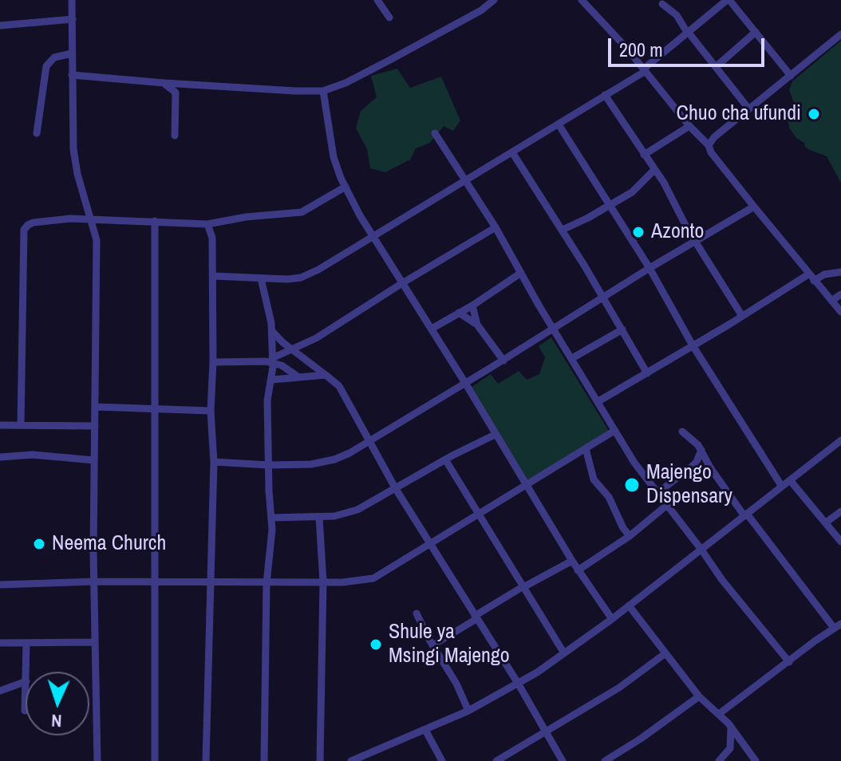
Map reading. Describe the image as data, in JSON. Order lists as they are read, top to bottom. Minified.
{"places":["Chuo cha ufundi","Azonto","Majengo Dispensary","Neema Church","Shule ya Msingi Majengo"],"scale_bar":"200 m","north":"bottom"}
